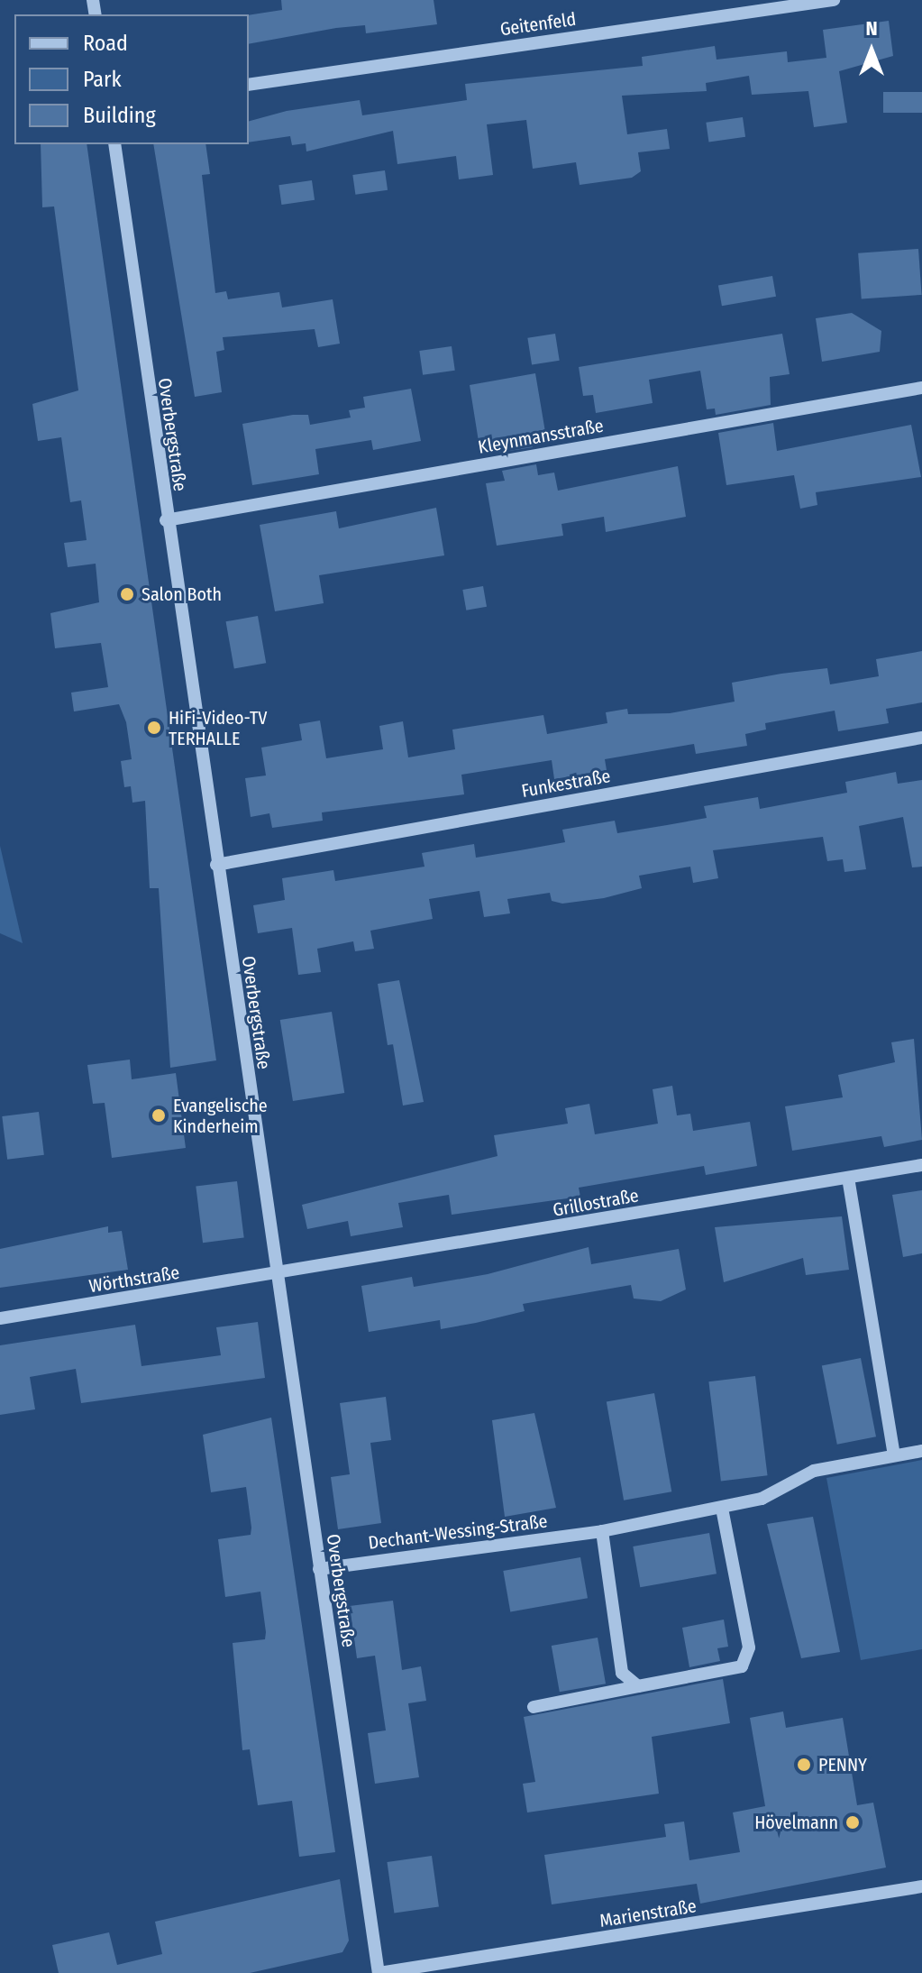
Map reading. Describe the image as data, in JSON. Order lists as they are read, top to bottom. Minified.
{"streets":{"street":["Geitenfeld","Overbergstraße","Kleynmansstraße","Funkestraße","Grillostraße","Wörthstraße","Dechant-Wessing-Straße","Marienstraße"]},"crossings":[["Overbergstraße","Kleynmansstraße"],["Overbergstraße","Funkestraße"],["Overbergstraße","Grillostraße"],["Overbergstraße","Wörthstraße"],["Overbergstraße","Dechant-Wessing-Straße"],["Overbergstraße","Marienstraße"],["Grillostraße","Wörthstraße"]],"places":["Salon Both","HiFi-Video-TV TERHALLE","Evangelische Kinderheim","PENNY","Hövelmann"],"legend":["Road","Park","Building"],"north":"top"}
